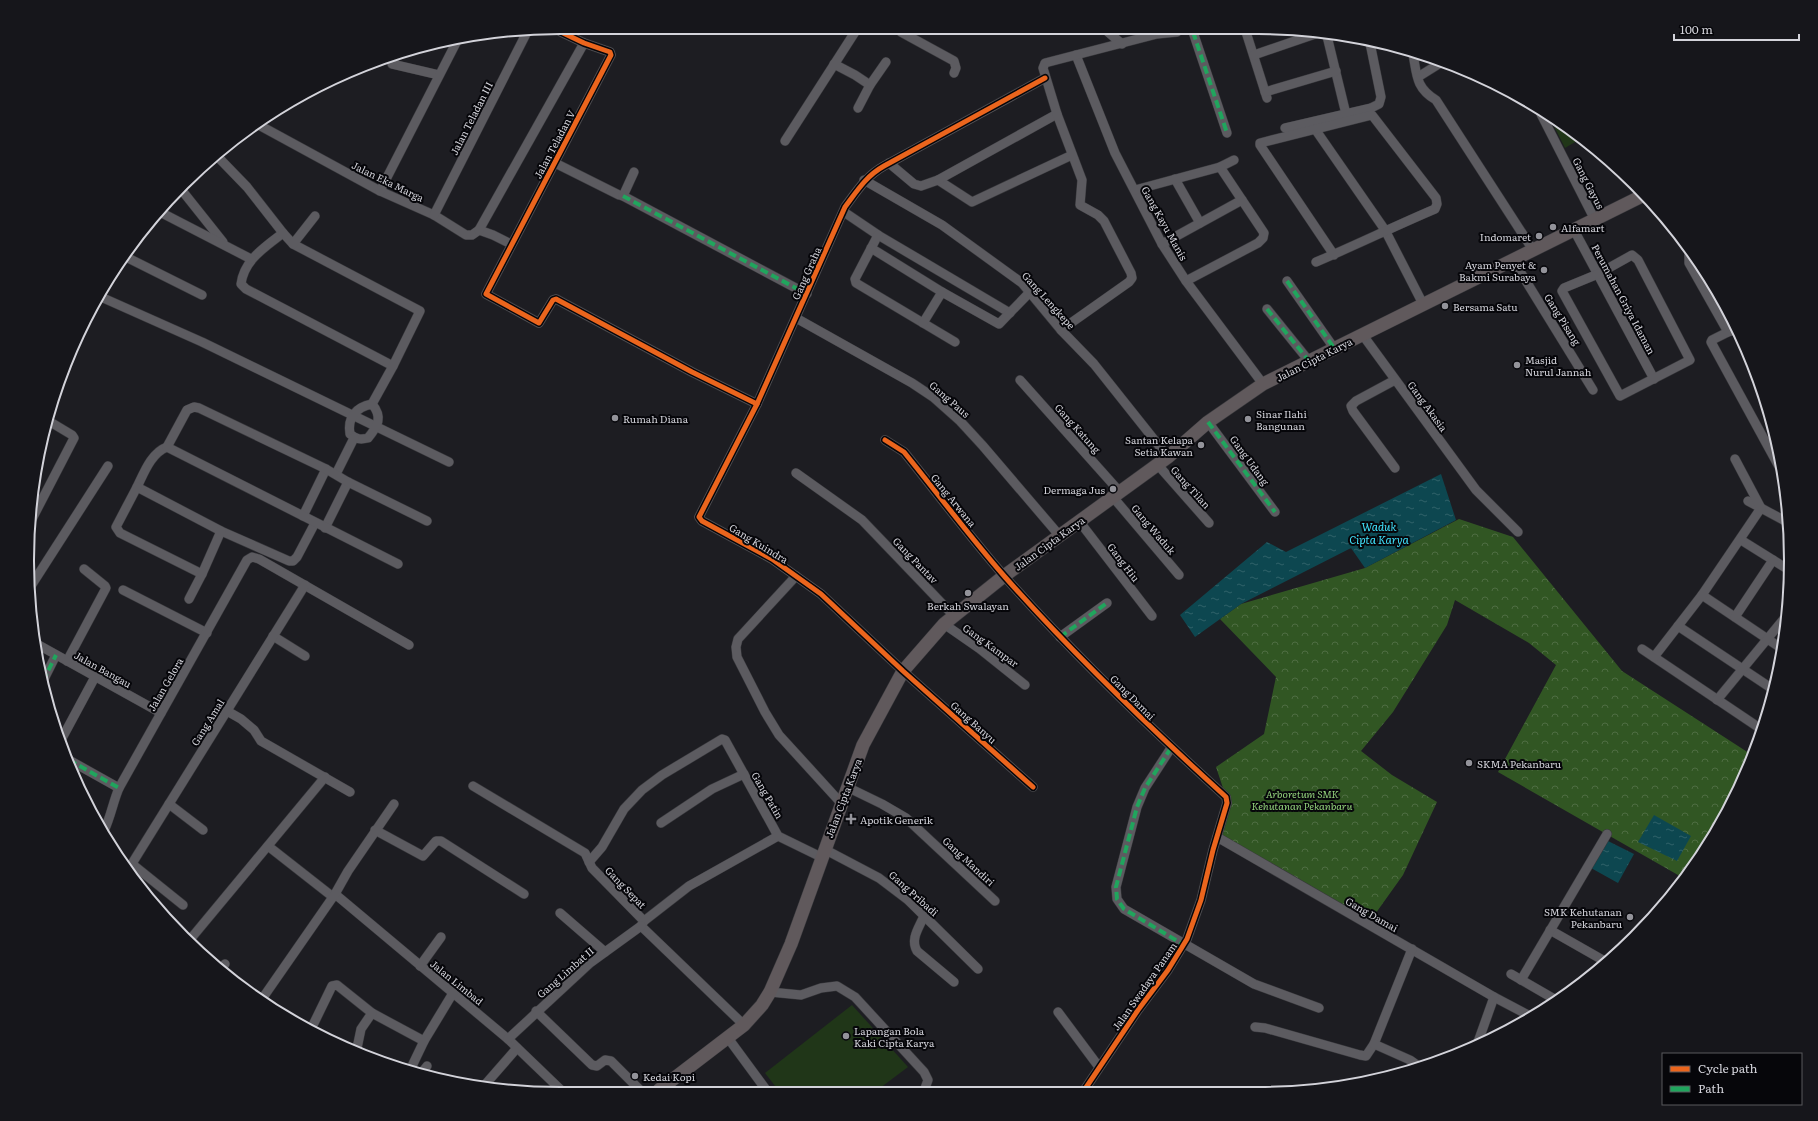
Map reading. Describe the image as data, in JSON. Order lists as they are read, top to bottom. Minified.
{"streets":{"main road":["Jalan Cipta Karya"],"street":["Jalan Teladan III","Jalan Teladan V","Jalan Eka Marga","Gang Gayus","Gang Kayu Manis","Gang Graha","Perumahan Griya Idaman","Gang Lengkepe","Gang Pisang","Gang Paus","Gang Akasia","Gang Katung","Gang Udang","Gang Tilan","Gang Arwana","Gang Waduk","Gang Kuindra","Gang Pantav","Gang Hiu","Gang Kampar","Jalan Bangau","Jalan Gelora","Gang Damai","Gang Amal","Gang Banyu","Gang Patin","Gang Mandiri","Gang Sepat","Gang Pribadi","Gang Limbat II","Jalan Limbad","Jalan Swadaya Panam"]},"crossings":[["Jalan Teladan III","Jalan Eka Marga"],["Jalan Teladan V","Jalan Eka Marga"],["Jalan Teladan V","Gang Graha"],["Jalan Teladan V","Gang Kuindra"],["Gang Gayus","Jalan Cipta Karya"],["Gang Kayu Manis","Jalan Cipta Karya"],["Gang Graha","Gang Lengkepe"],["Gang Graha","Gang Paus"],["Gang Graha","Gang Kuindra"],["Perumahan Griya Idaman","Jalan Cipta Karya"],["Gang Lengkepe","Jalan Cipta Karya"],["Gang Pisang","Jalan Cipta Karya"],["Jalan Cipta Karya","Gang Paus"],["Jalan Cipta Karya","Gang Akasia"],["Jalan Cipta Karya","Gang Katung"],["Jalan Cipta Karya","Gang Udang"],["Jalan Cipta Karya","Gang Tilan"],["Jalan Cipta Karya","Gang Arwana"],["Jalan Cipta Karya","Gang Waduk"],["Jalan Cipta Karya","Gang Kuindra"],["Jalan Cipta Karya","Gang Pantav"],["Jalan Cipta Karya","Gang Hiu"],["Jalan Cipta Karya","Gang Kampar"],["Jalan Cipta Karya","Gang Damai"],["Jalan Cipta Karya","Gang Banyu"],["Jalan Cipta Karya","Gang Mandiri"],["Jalan Cipta Karya","Gang Sepat"],["Jalan Cipta Karya","Gang Pribadi"],["Gang Katung","Gang Waduk"],["Gang Arwana","Gang Damai"],["Gang Kuindra","Gang Banyu"],["Jalan Bangau","Jalan Gelora"],["Jalan Gelora","Gang Amal"],["Gang Damai","Jalan Swadaya Panam"],["Gang Patin","Gang Sepat"],["Gang Patin","Gang Limbat II"],["Gang Sepat","Gang Limbat II"],["Gang Limbat II","Jalan Limbad"]],"water":["Waduk Cipta Karya"],"parks":["Arboretum SMK Kehutanan Pekanbaru"],"places":{"other":["Alfamart","Indomaret","Ayam Penyet & Bakmi Surabaya","Bersama Satu","Masjid Nurul Jannah","Rumah Diana","Sinar Ilahi Bangunan","Santan Kelapa Setia Kawan","Dermaga Jus","Berkah Swalayan","SKMA Pekanbaru","SMK Kehutanan Pekanbaru","Lapangan Bola Kaki Cipta Karya","Kedai Kopi"],"health":["Apotik Generik"]},"legend":["Cycle path","Path"],"scale_bar":"100 m"}
